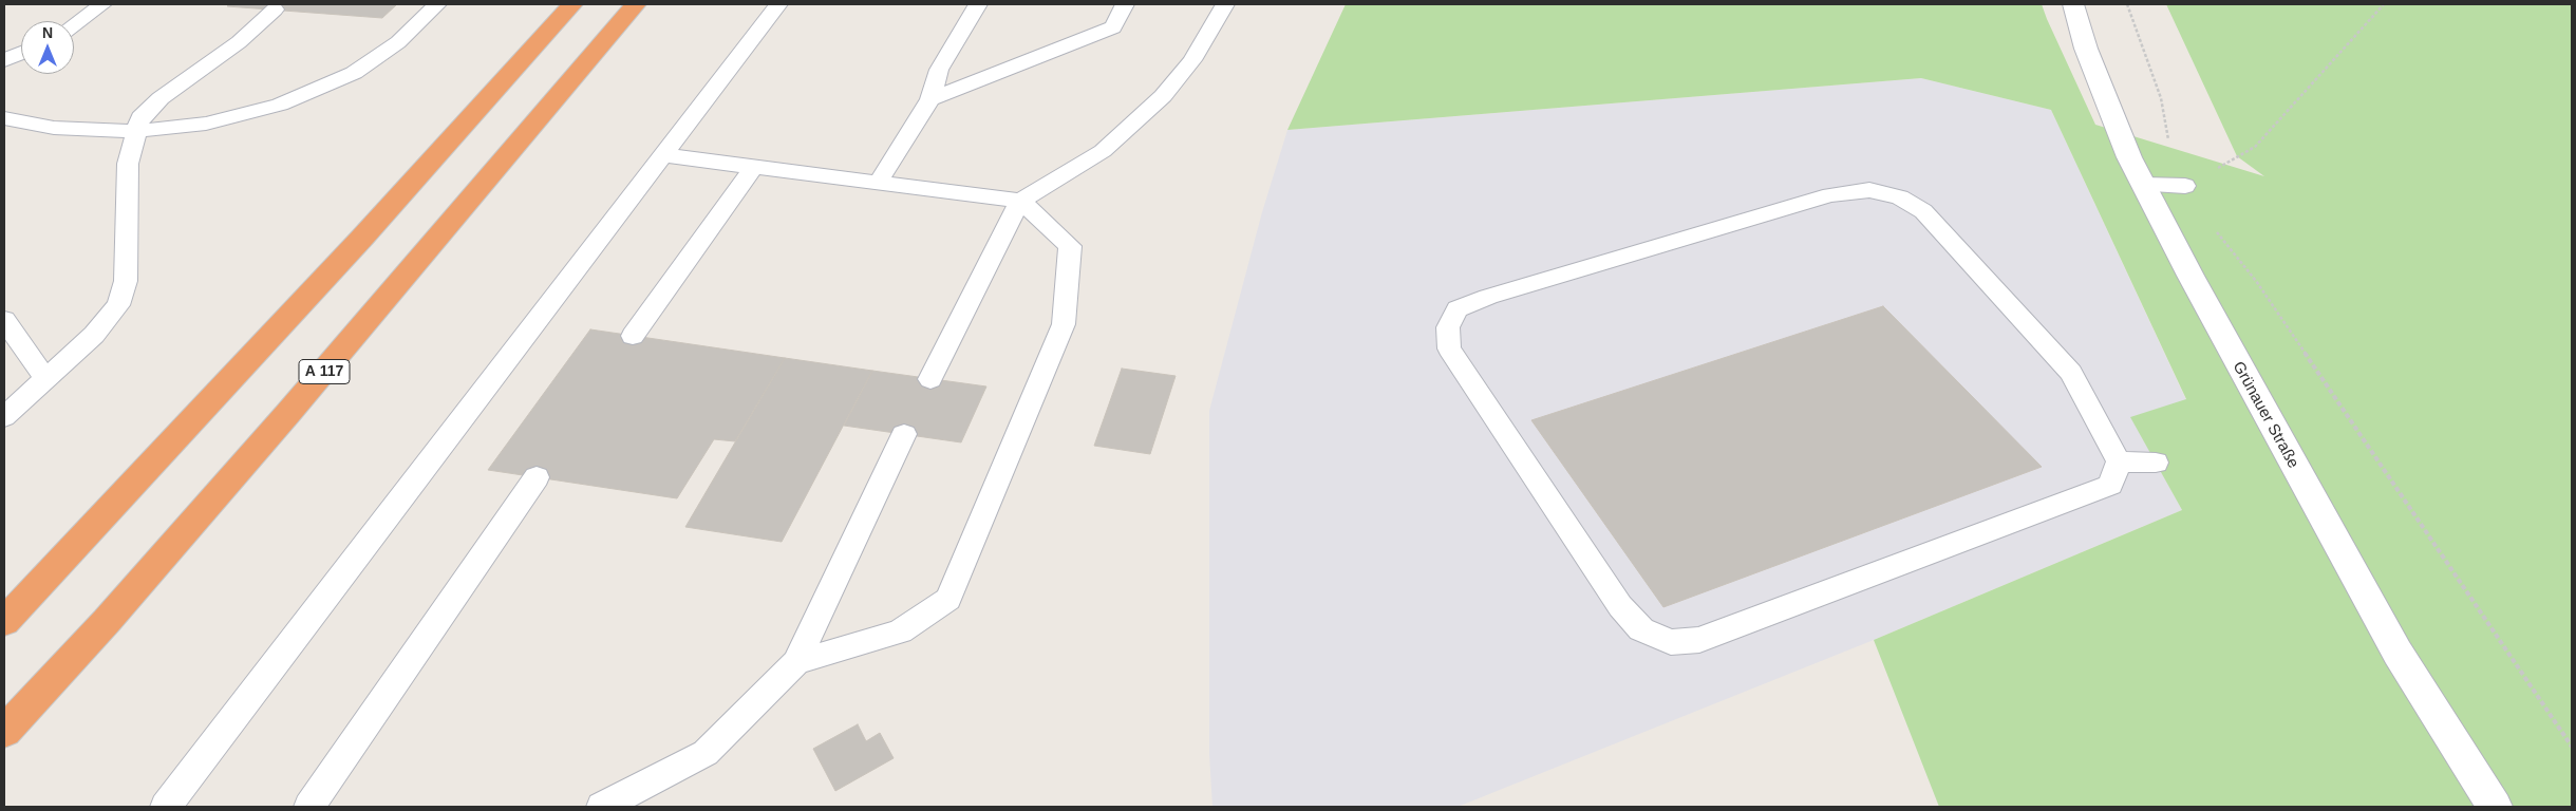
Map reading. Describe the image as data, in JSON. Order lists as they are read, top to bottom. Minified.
{"streets":{"highway":["A 117"],"main road":["Grünauer Straße"]},"north":"top"}
